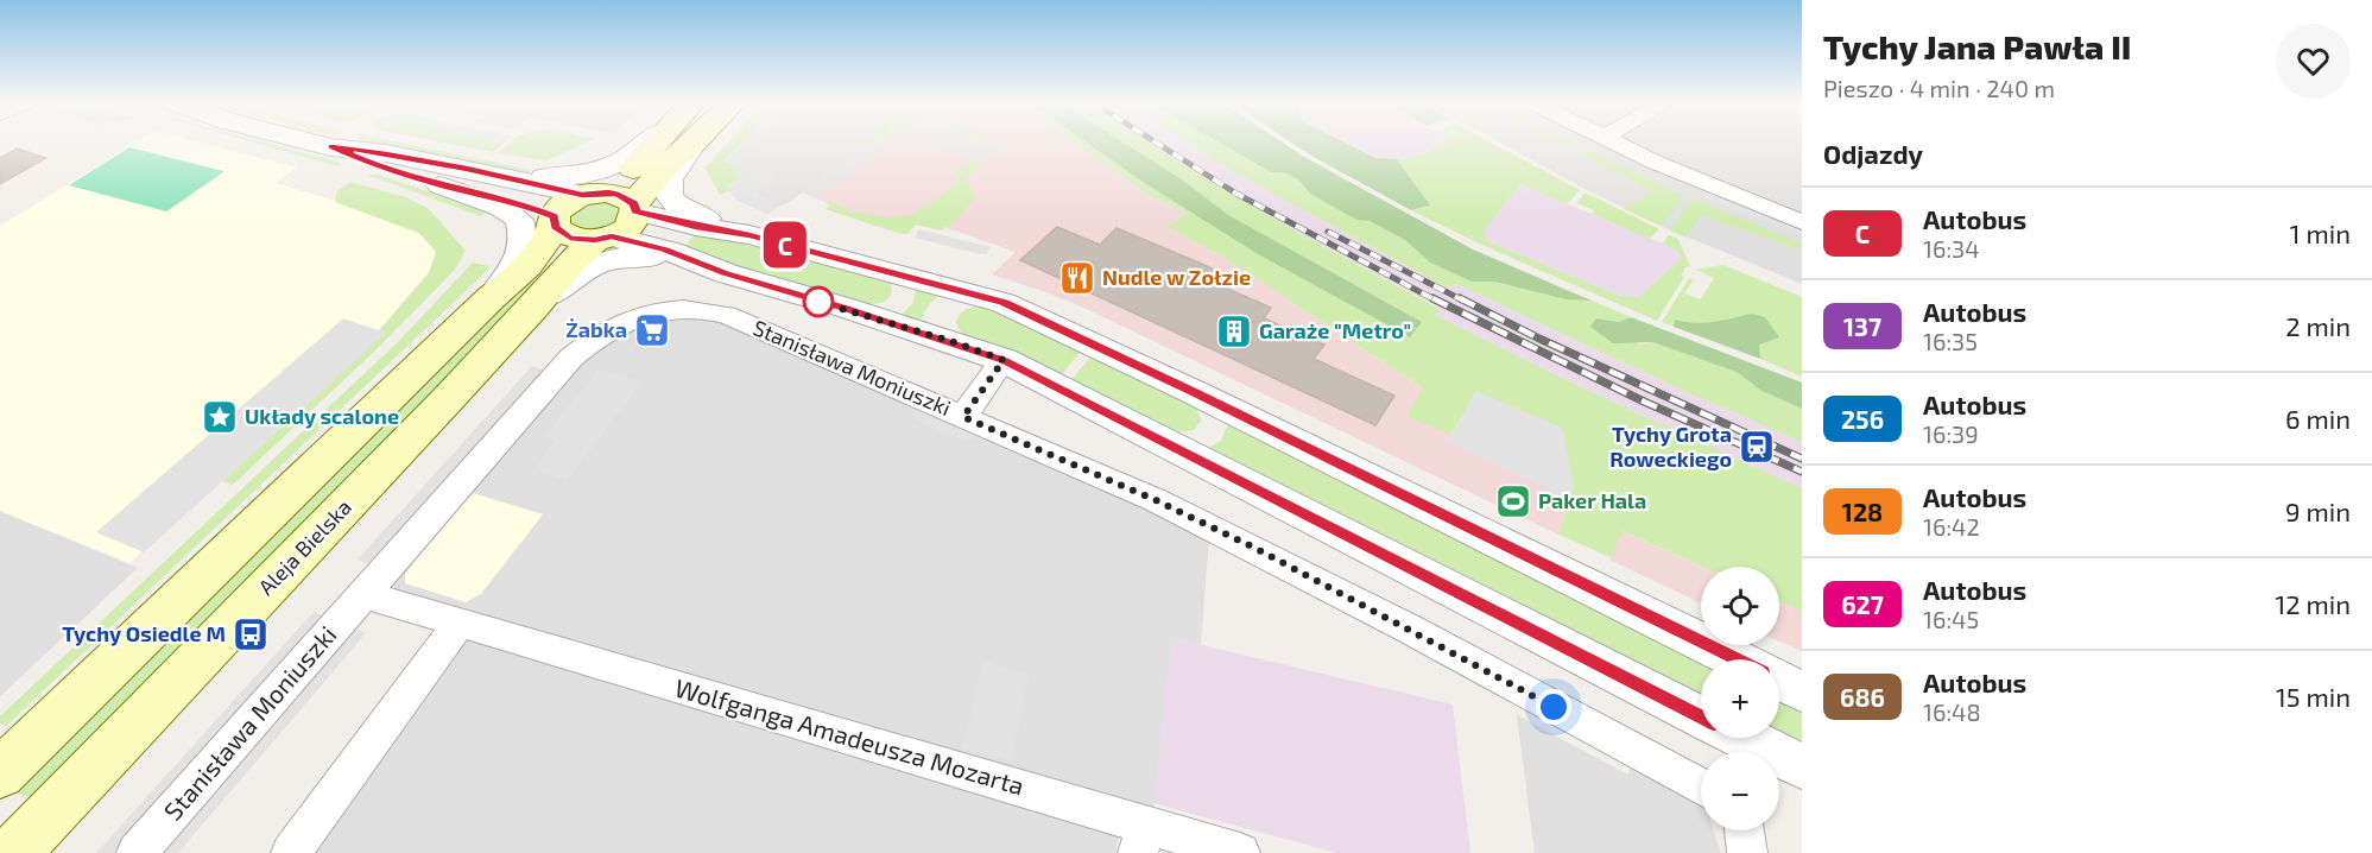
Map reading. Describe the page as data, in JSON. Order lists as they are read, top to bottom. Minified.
{"streets":{"main road":["Aleja Bielska"],"street":["Stanisława Moniuszki","Wolfganga Amadeusza Mozarta"]},"places":{"restaurant":["Nudle w Zołzie"],"supermarket":["Żabka"],"building":["Garaże \"Metro\""],"place":["Układy scalone"],"station":["Tychy Grota Roweckiego"],"sports":["Paker Hala"],"bus stop":["Tychy Osiedle M"]},"lines":["bus line C"],"page":{"on_map":"C","heading":[["Tychy Jana Pawła II","Pieszo · 4 min · 240 m"],"Odjazdy"],"list":[{"mark":"C","name":"Autobus","note":"16:34","value":"1 min"},{"mark":"137","name":"Autobus","note":"16:35","value":"2 min"},{"mark":"256","name":"Autobus","note":"16:39","value":"6 min"},{"mark":"128","name":"Autobus","note":"16:42","value":"9 min"},{"mark":"627","name":"Autobus","note":"16:45","value":"12 min"},{"mark":"686","name":"Autobus","note":"16:48","value":"15 min"}],"map_buttons":["+","−"]}}
